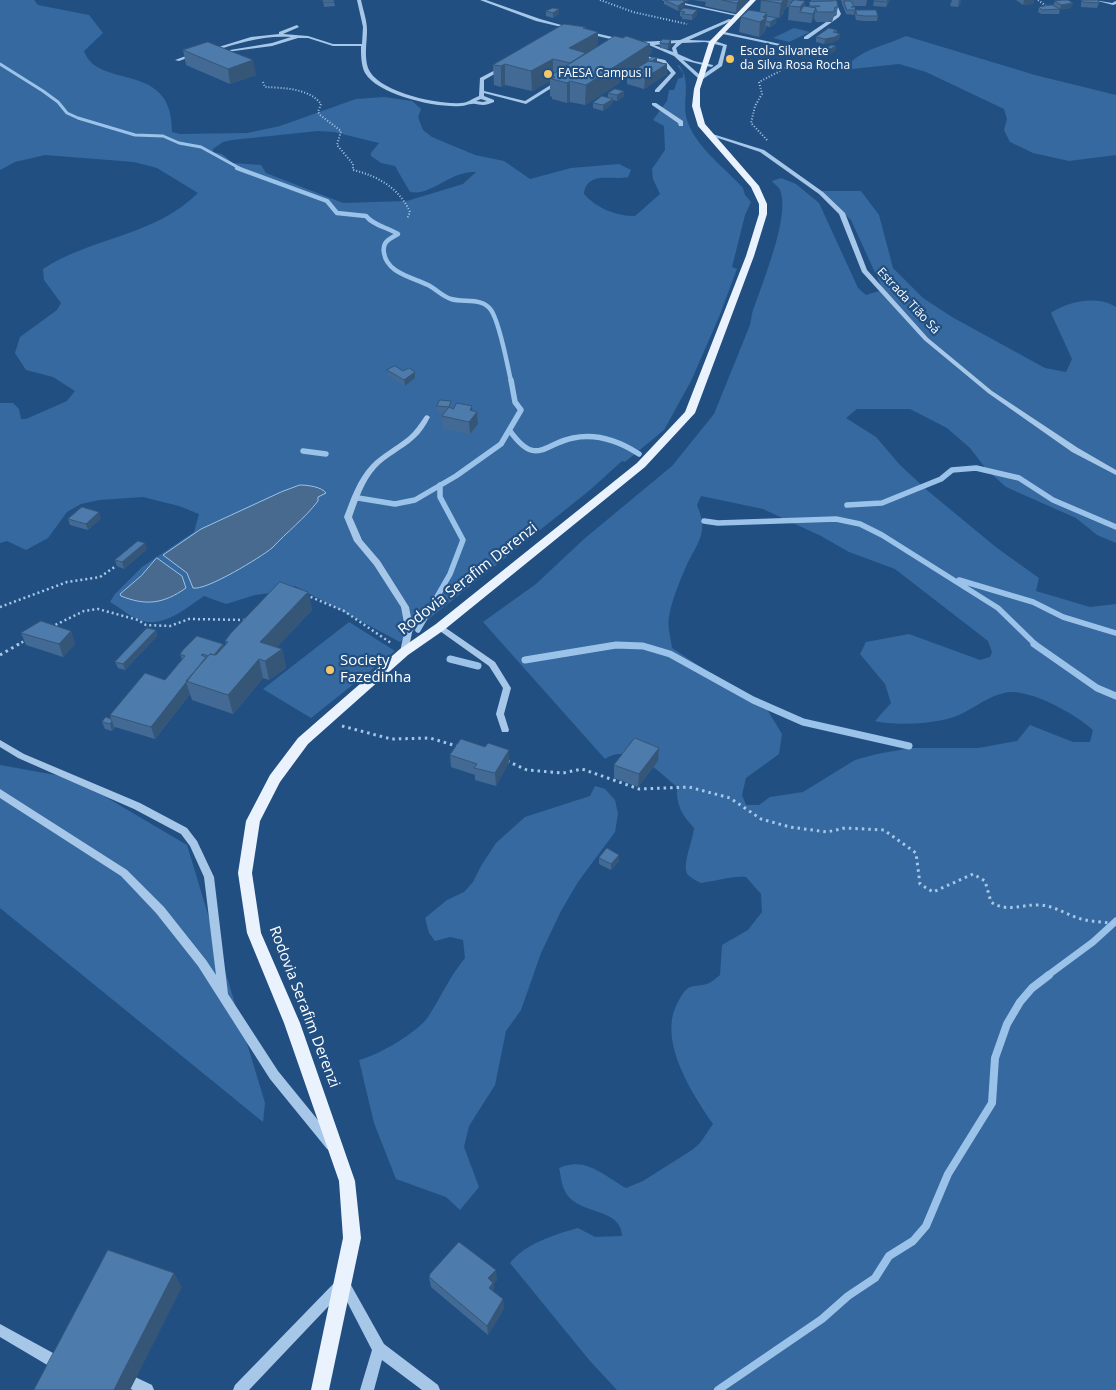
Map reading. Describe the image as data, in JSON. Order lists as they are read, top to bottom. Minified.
{"streets":{"main road":["Rodovia Serafim Derenzi"],"street":["Estrada Tião Sá"]},"crossings":[["Estrada Tião Sá","Rodovia Serafim Derenzi"]],"places":["Escola Silvanete da Silva Rosa Rocha","FAESA Campus II","Society Fazedinha"]}
